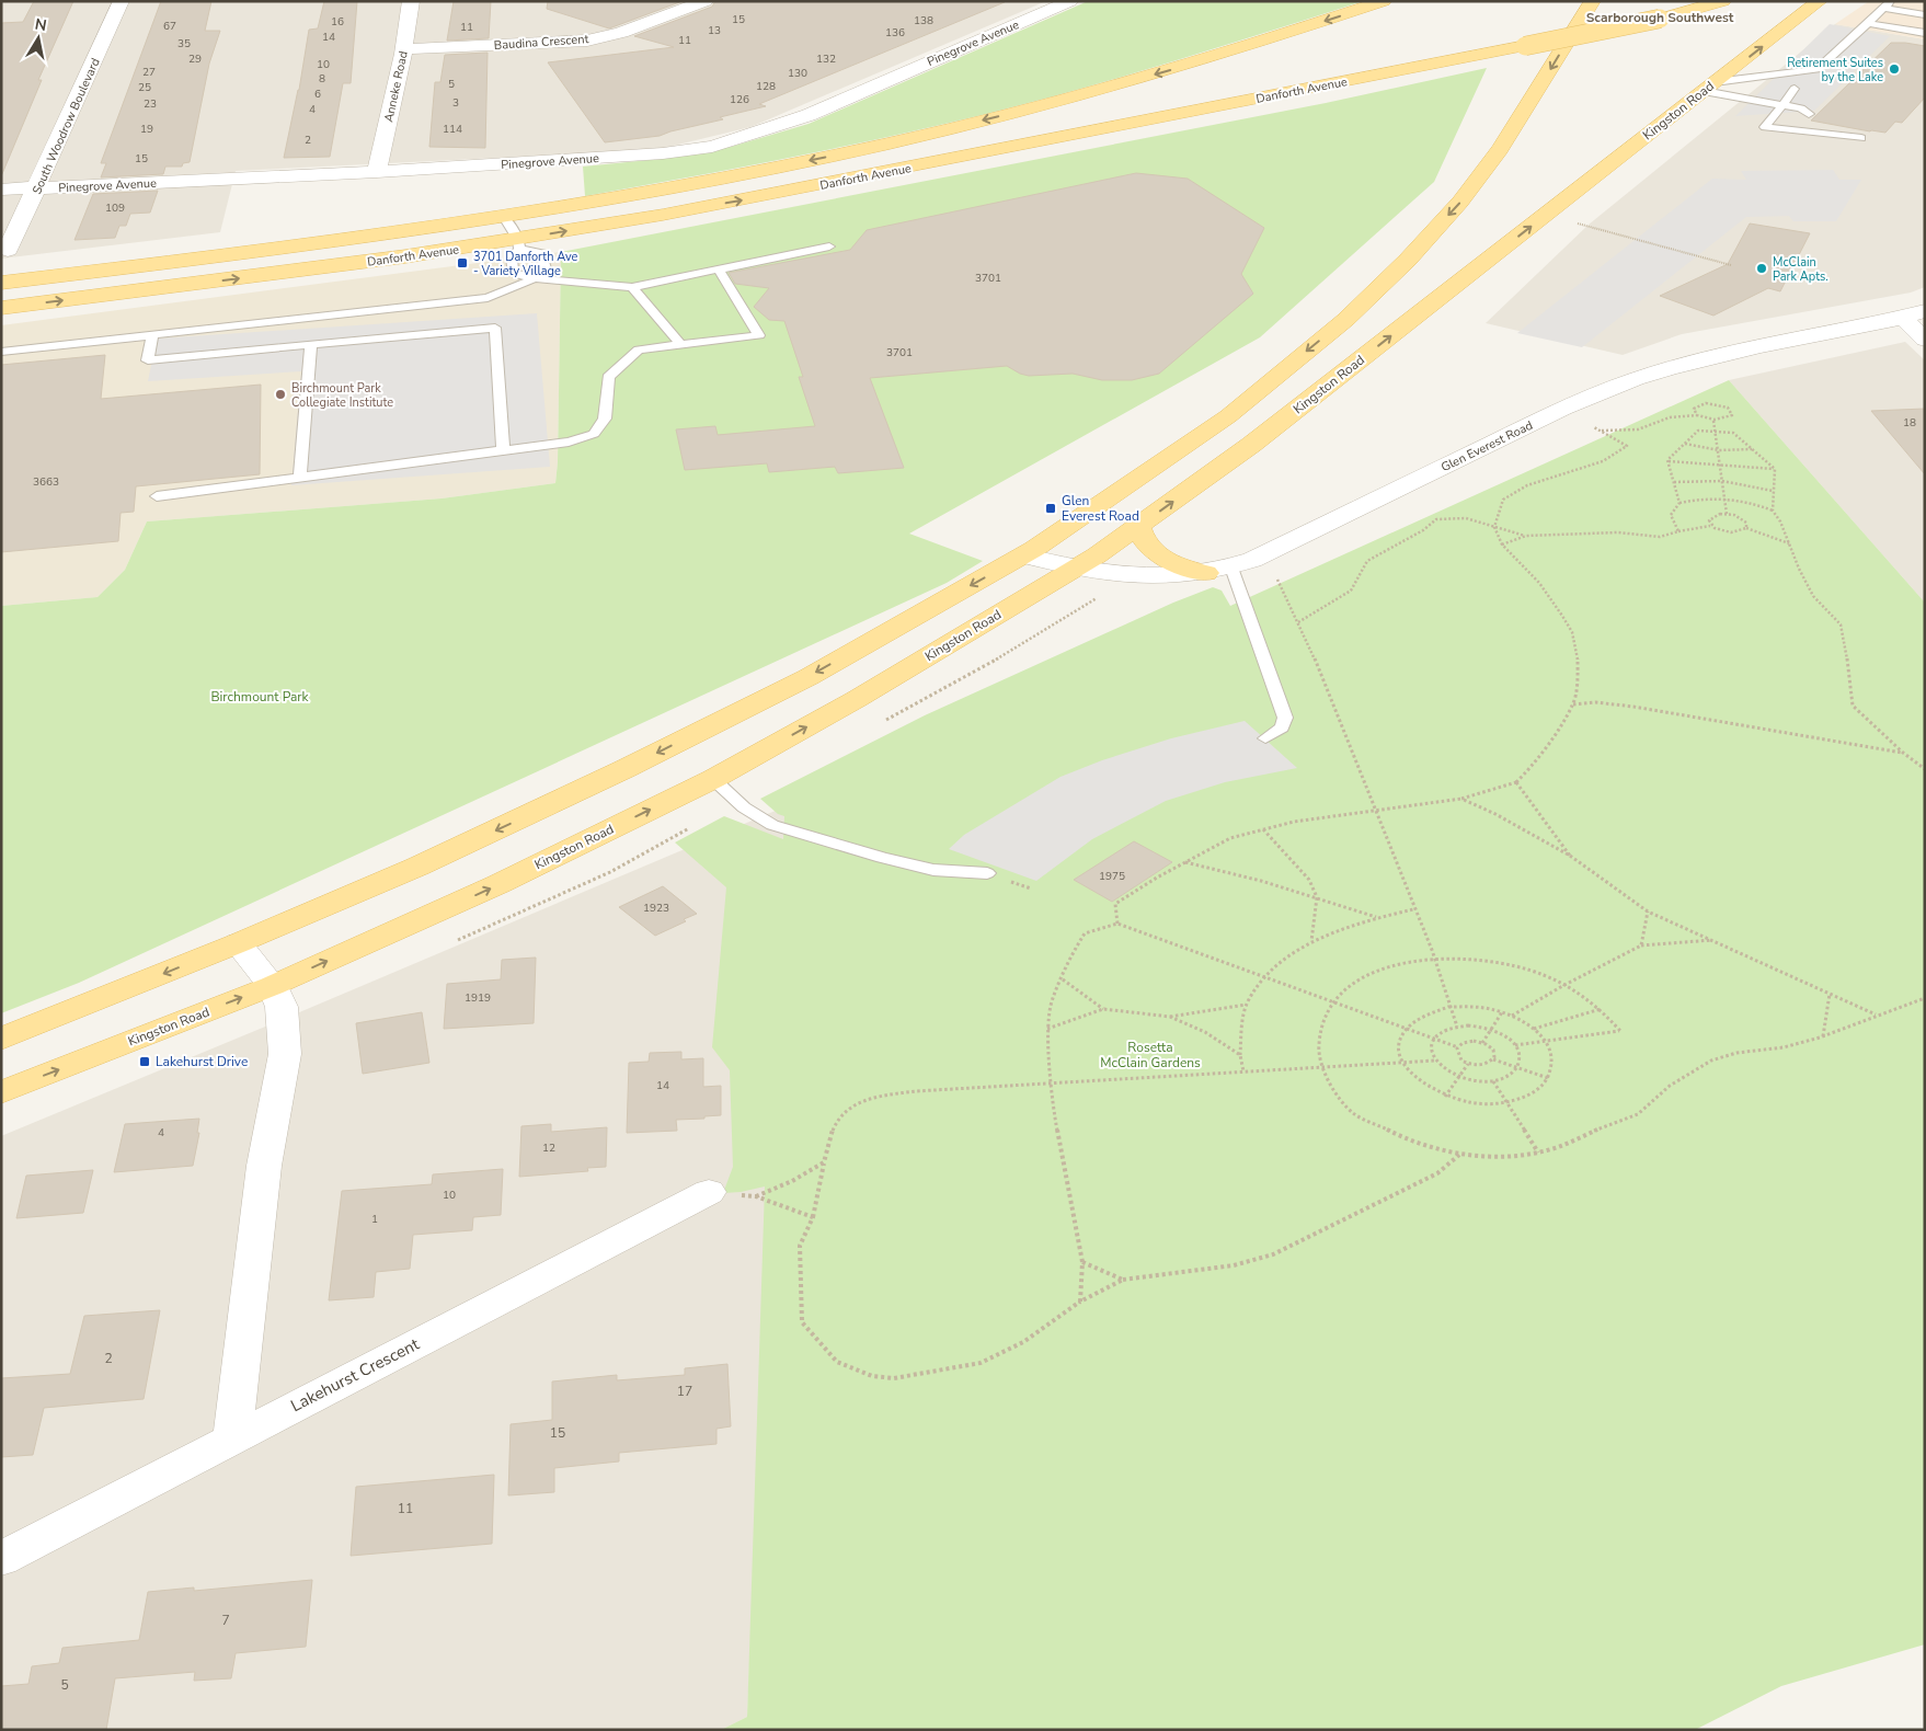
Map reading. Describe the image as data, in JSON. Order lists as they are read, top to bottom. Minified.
{"streets":{"main road":["Danforth Avenue","Kingston Road"],"street":["Baudina Crescent","Pinegrove Avenue","Anneke Road","South Woodrow Boulevard","Glen Everest Road","Lakehurst Crescent"]},"crossings":[["Baudina Crescent","Anneke Road"],["Pinegrove Avenue","Anneke Road"],["Pinegrove Avenue","South Woodrow Boulevard"],["Kingston Road","Glen Everest Road"]],"districts":["Scarborough Southwest"],"parks":["Birchmount Park","Rosetta McClain Gardens"],"places":{"other":["Retirement Suites by the Lake","McClain Park Apts.","Birchmount Park Collegiate Institute"],"transit":["3701 Danforth Ave - Variety Village","Glen Everest Road","Lakehurst Drive"]},"house_numbers":["15","138","16","67","11","13","136","14","11","35","29","132","10","27","130","8","5","128","25","6","126","3","23","4","19","114","2","15","109","3701","3701","18","3663","1975","1923","1919","14","4","12","10","1","2","17","15","11","7","5"],"north":"top"}
